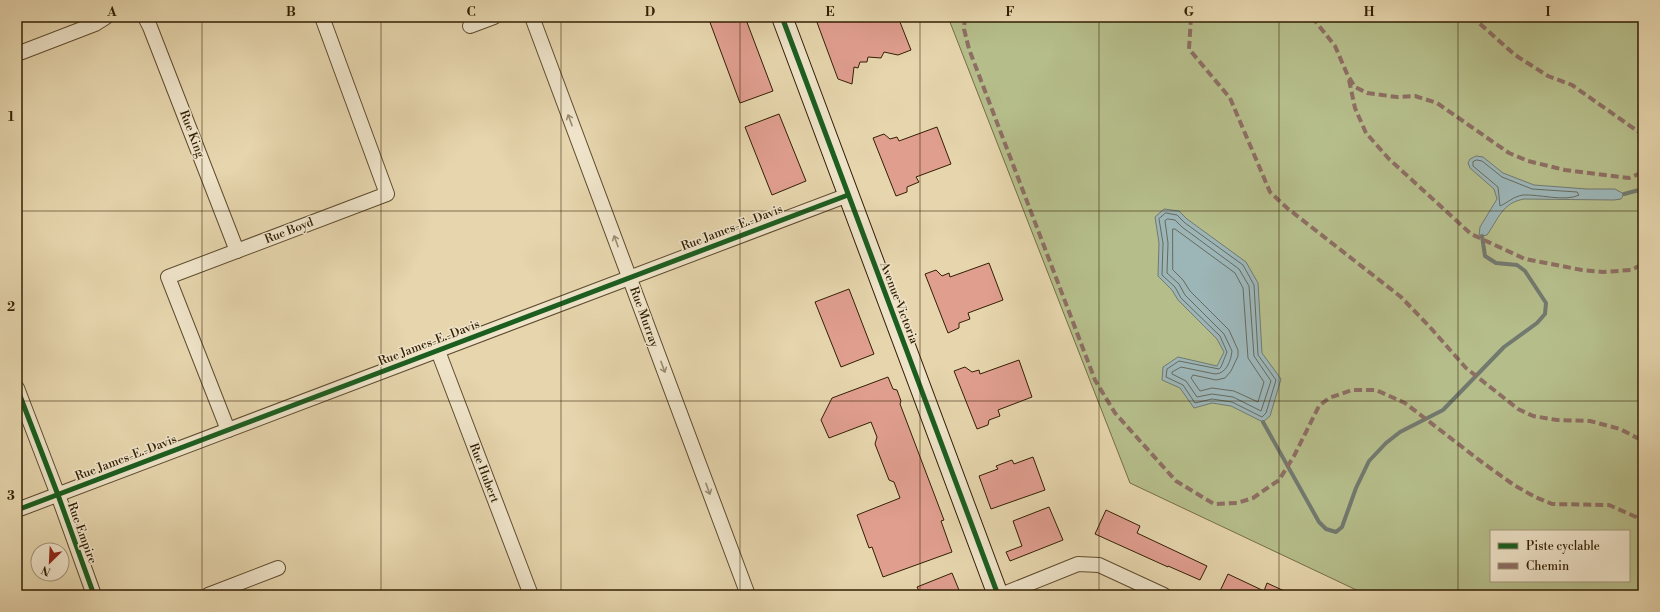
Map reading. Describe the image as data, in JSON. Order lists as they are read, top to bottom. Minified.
{"streets":{"street":["Rue King","Rue James-E.-Davis","Rue Boyd","Avenue Victoria","Rue Murray","Rue Hubert","Rue Empire"]},"crossings":[["Rue King","Rue Boyd"],["Rue James-E.-Davis","Rue Boyd"],["Rue James-E.-Davis","Avenue Victoria"],["Rue James-E.-Davis","Rue Murray"],["Rue James-E.-Davis","Rue Hubert"],["Rue James-E.-Davis","Rue Empire"]],"legend":["Piste cyclable","Chemin"],"north":"bottom left","grid":{"columns":["A","B","C","D","E","F","G","H","I"],"rows":["1","2","3"]}}
